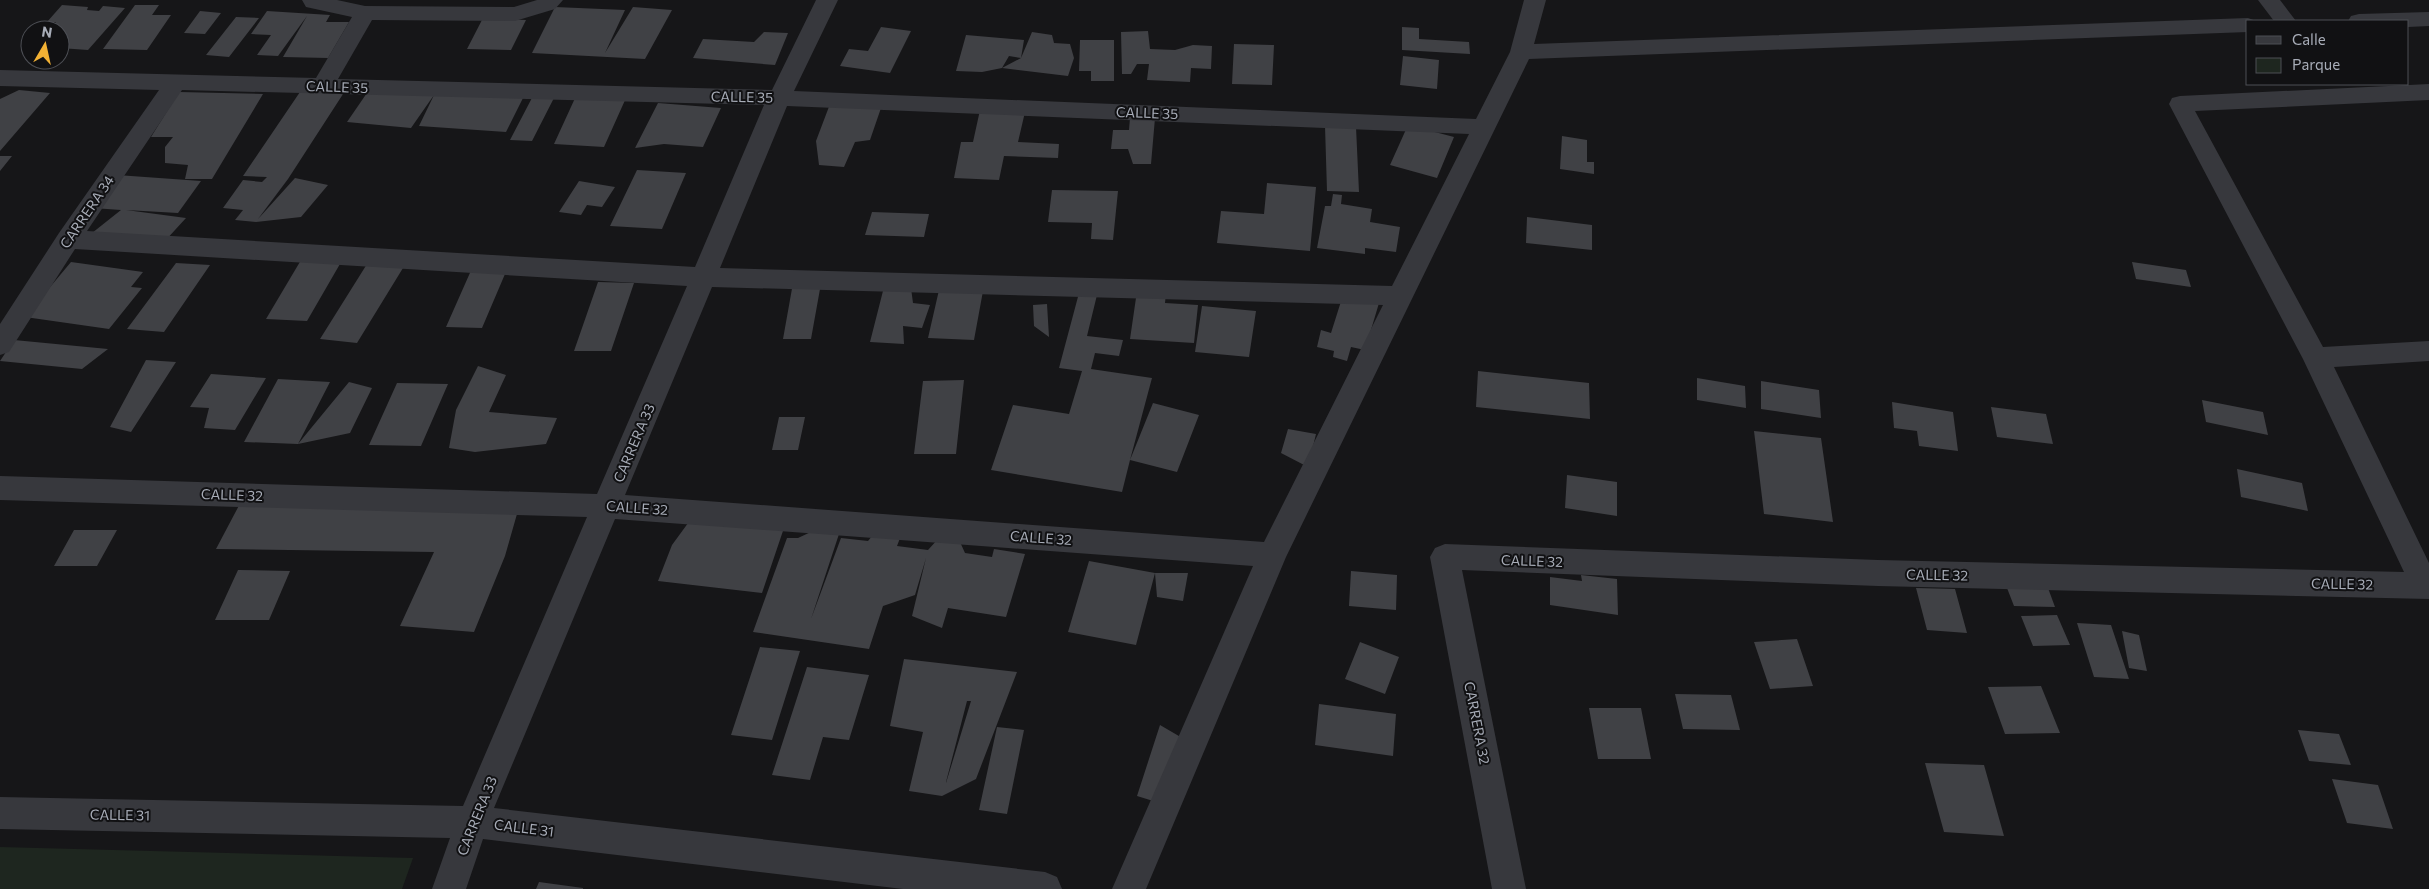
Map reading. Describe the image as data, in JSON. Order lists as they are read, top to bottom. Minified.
{"streets":{"street":["CALLE 35","CARRERA 34","CARRERA 33","CALLE 32","CARRERA 32","CALLE 31"]},"crossings":[["CALLE 35","CARRERA 34"],["CALLE 35","CARRERA 33"],["CARRERA 33","CALLE 32"],["CARRERA 33","CALLE 31"],["CALLE 32","CARRERA 32"]],"legend":["Calle","Parque"],"north":"top"}
